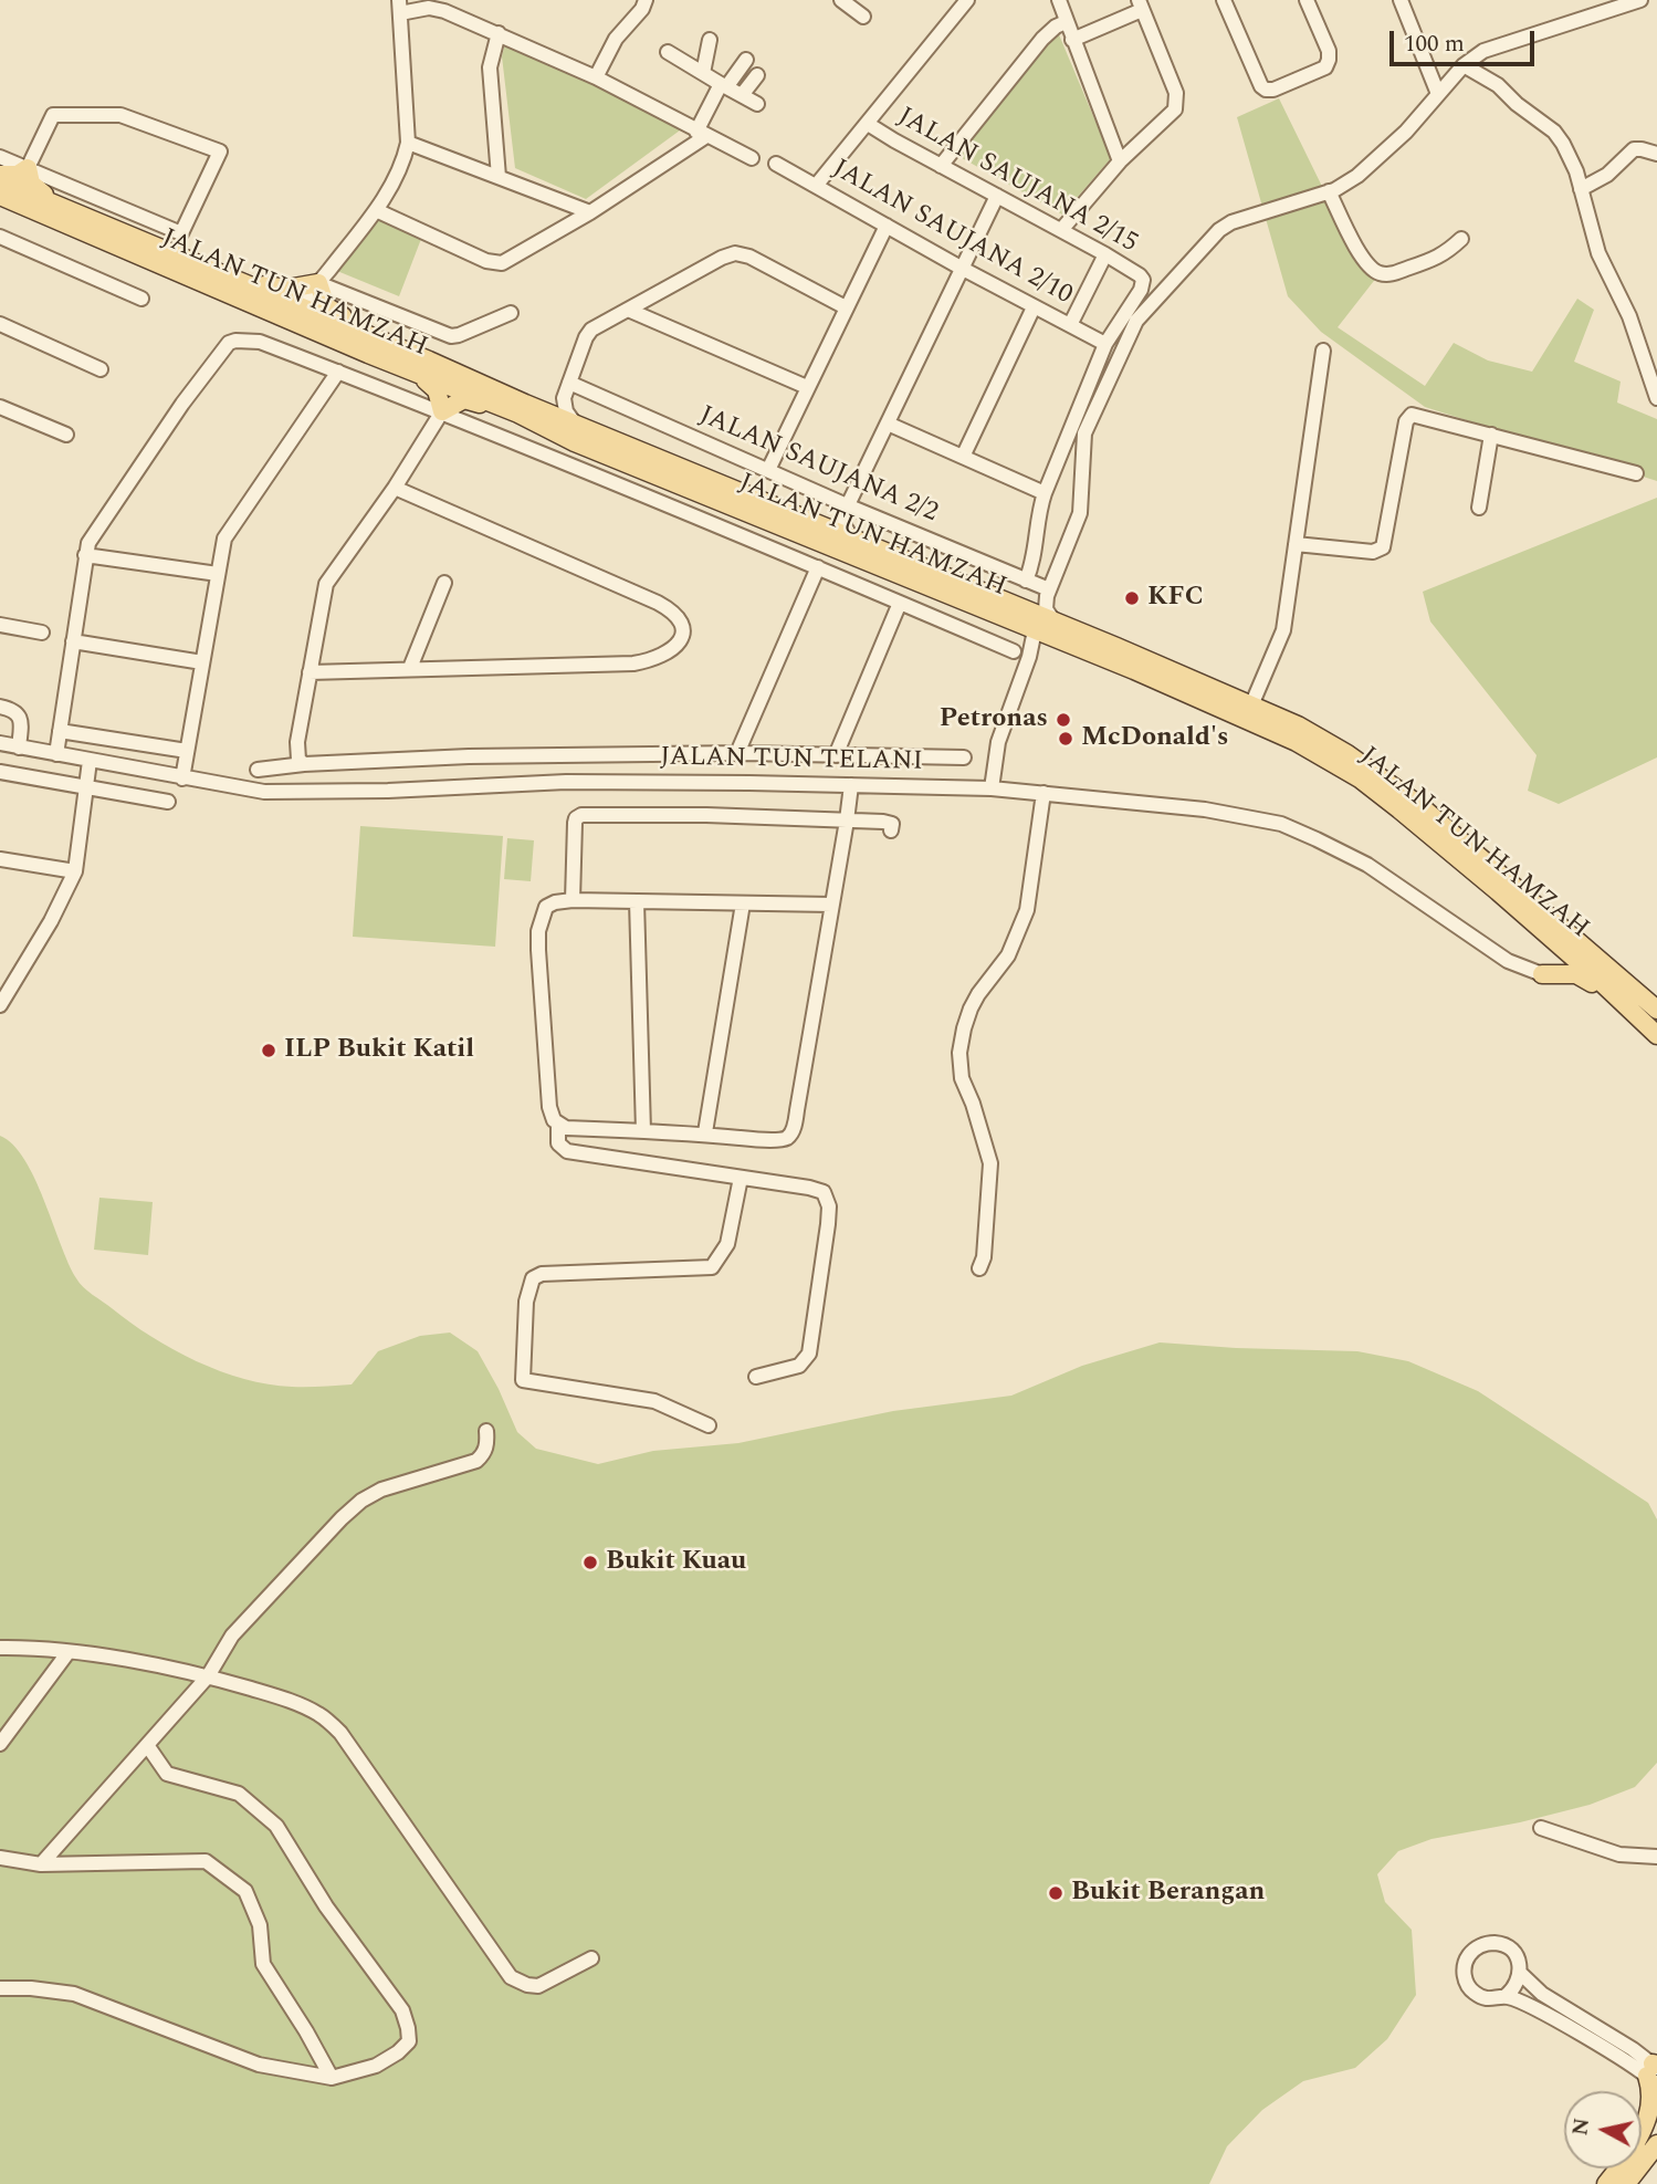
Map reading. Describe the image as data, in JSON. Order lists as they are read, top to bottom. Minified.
{"streets":{"main road":["JALAN TUN HAMZAH"],"street":["JALAN SAUJANA 2/15","JALAN SAUJANA 2/10","JALAN SAUJANA 2/2","JALAN TUN TELANI"]},"places":["KFC","Petronas","McDonald's","ILP Bukit Katil","Bukit Kuau","Bukit Berangan"],"scale_bar":"100 m","north":"left"}
